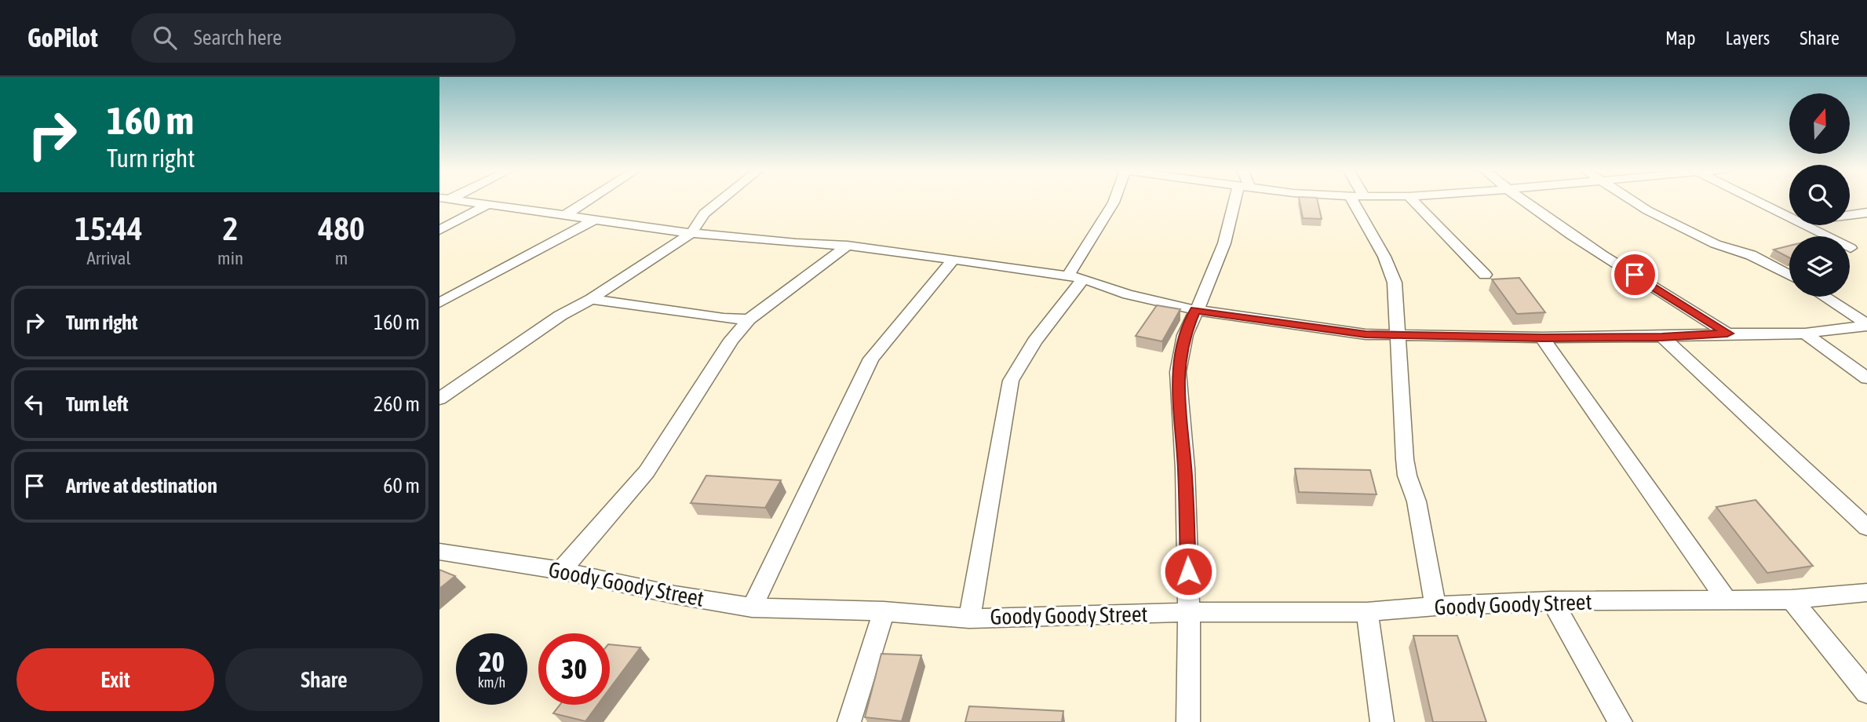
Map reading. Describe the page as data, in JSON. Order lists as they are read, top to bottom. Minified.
{"streets":{"street":["Goody Goody Street"]},"north":"top","page":{"header":"GoPilot","search":"Search here","nav":["Map","Layers","Share"],"turn":["160 m","Turn right"],"eta":["15:44","Arrival","2","min","480","m"],"list":[{"name":"Turn right","value":"160 m"},{"name":"Turn left","value":"260 m"},{"name":"Arrive at destination","value":"60 m"}],"speed":"20 km/h","limit":"30","buttons":["Exit","Share"]}}
